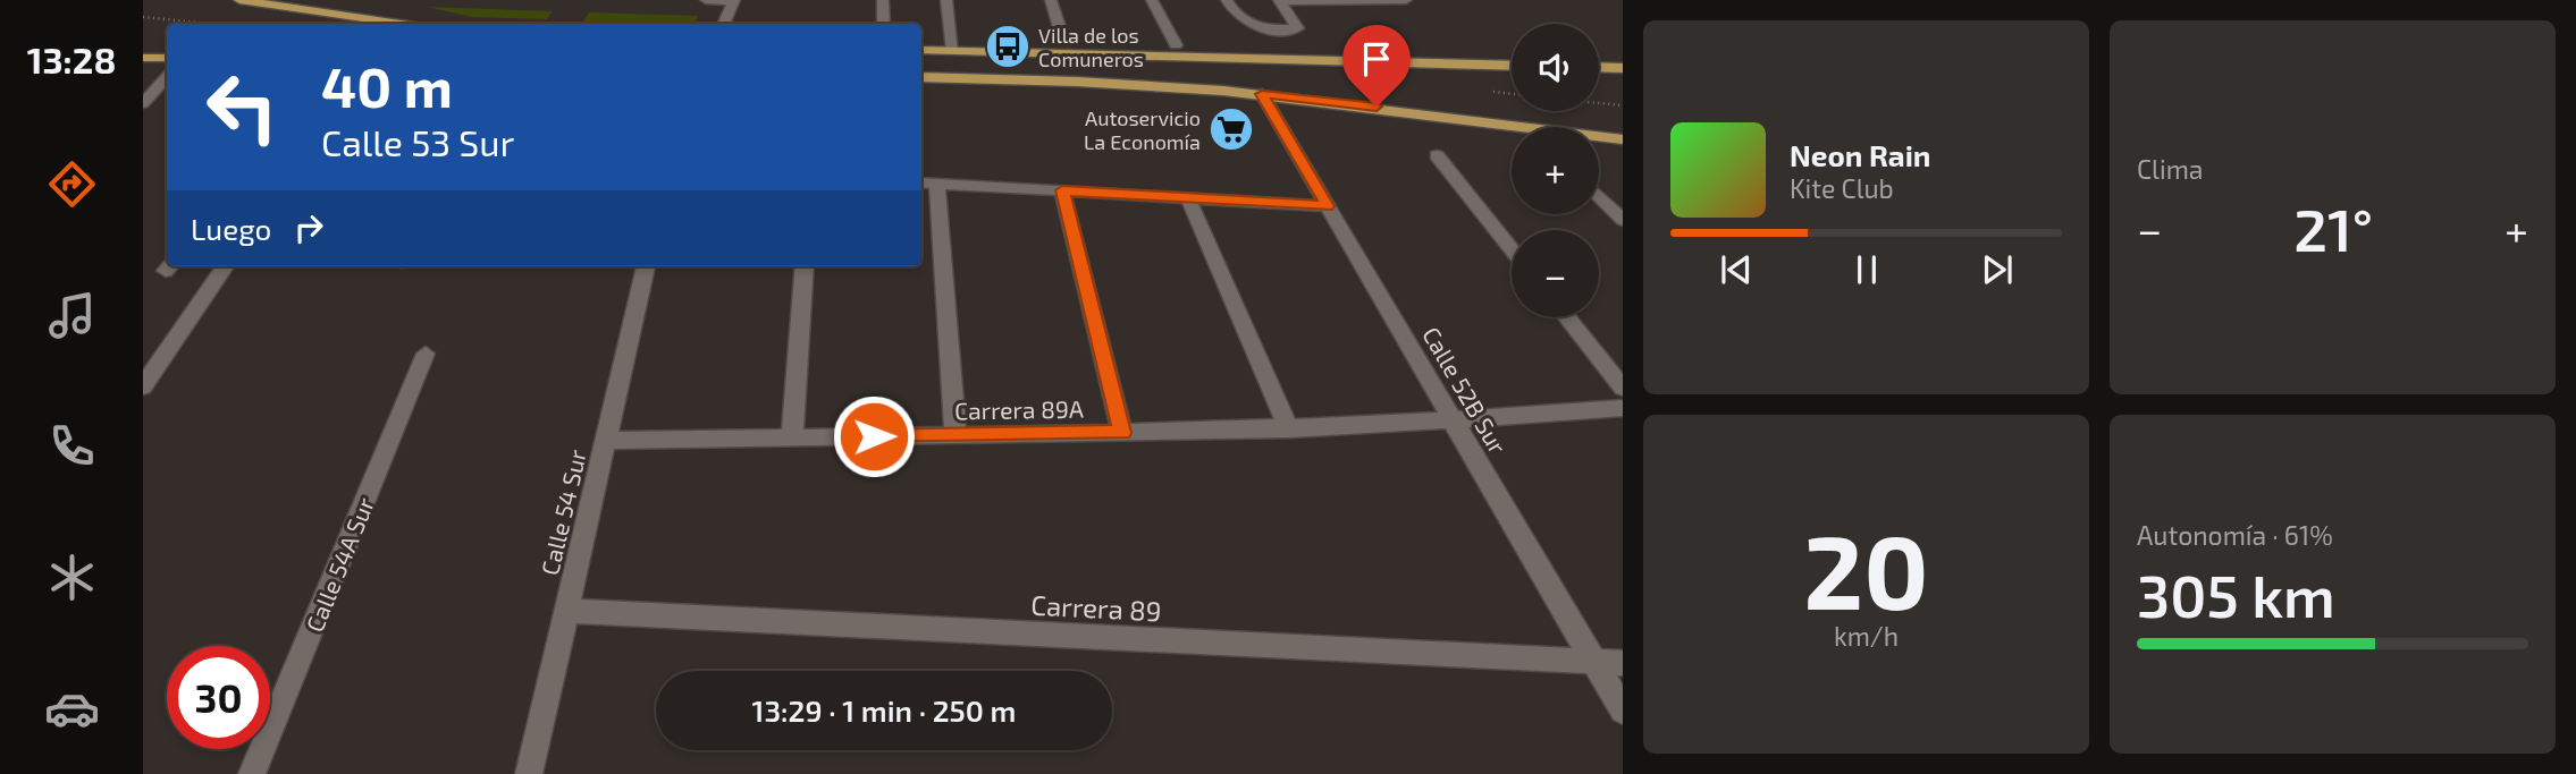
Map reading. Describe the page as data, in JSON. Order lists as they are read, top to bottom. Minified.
{"streets":{"street":["Calle 52B Sur","Carrera 89A","Calle 54 Sur","Calle 54A Sur","Carrera 89"]},"crossings":[["Calle 52B Sur","Carrera 89A"],["Calle 52B Sur","Carrera 89"],["Carrera 89A","Calle 54 Sur"],["Calle 54 Sur","Carrera 89"]],"places":{"bus stop":["Villa de los Comuneros"],"supermarket":["Autoservicio La Economía"]},"page":{"tabs":"13:28","tile":["Clima",["20","km/h"],["Autonomía · 61%","305 km"]],"map_buttons":["+","−"],"turn":["40 m","Calle 53 Sur"],"song":["Neon Rain","Kite Club"],"then":"Luego","heat":["−","21°","+"],"limit":"30","trip":"13:29 · 1 min · 250 m"}}
